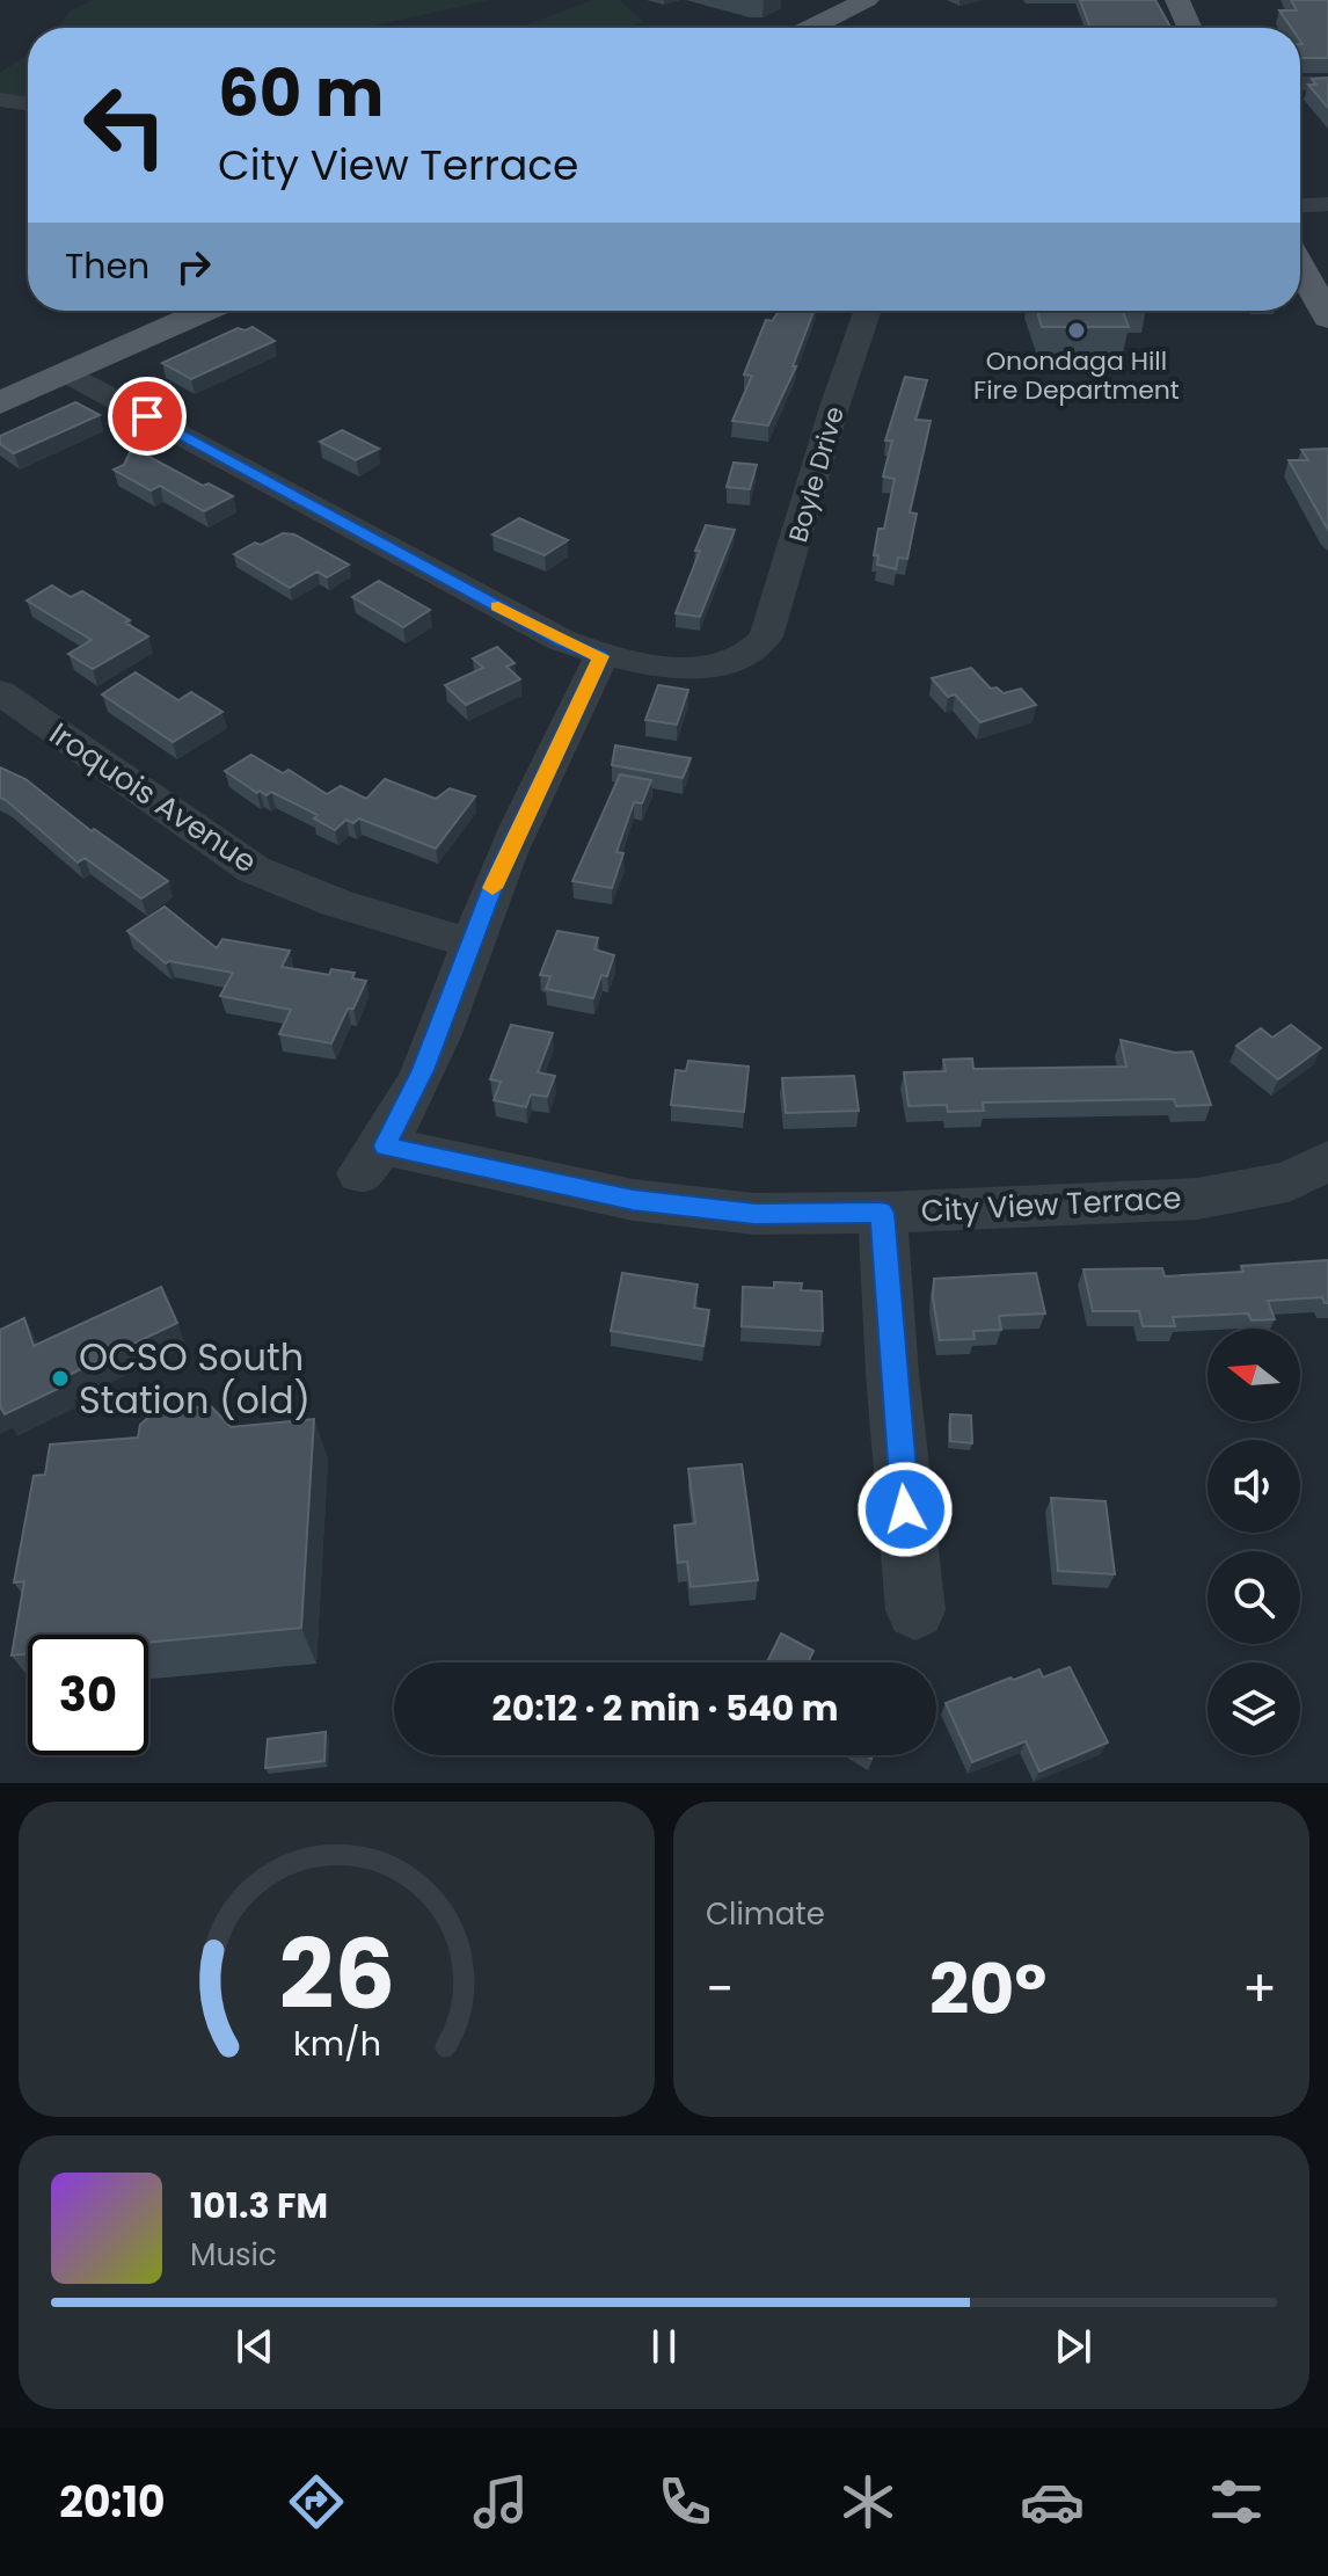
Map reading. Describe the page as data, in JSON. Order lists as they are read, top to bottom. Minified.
{"streets":{"street":["Boyle Drive","Iroquois Avenue","City View Terrace"]},"crossings":[["Iroquois Avenue","City View Terrace"]],"places":["Onondaga Hill Fire Department","OCSO South Station (old)"],"north":"left","page":{"turn":["60 m","City View Terrace"],"then":"Then","limit":"30","trip":"20:12 · 2 min · 540 m","tile":"Climate","heat":["−","20°","+"],"song":["101.3 FM","Music"],"tabs":"20:10","gauge":["26","km/h"]}}
